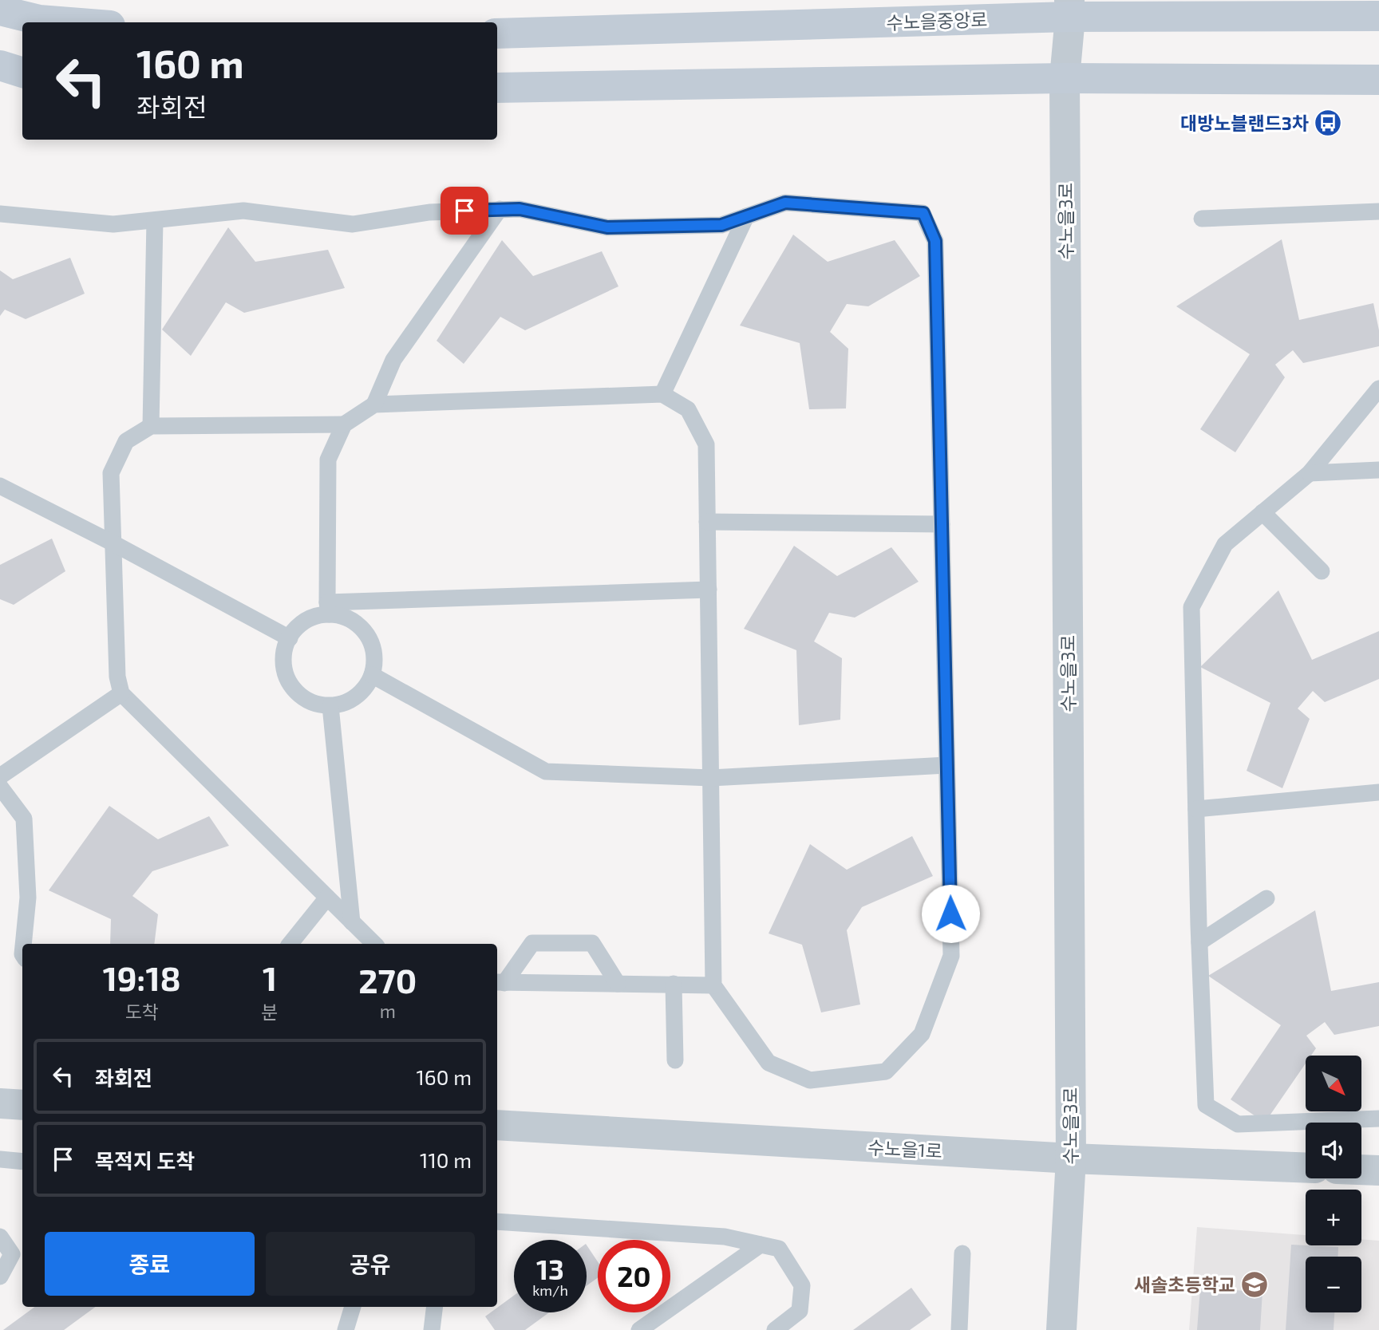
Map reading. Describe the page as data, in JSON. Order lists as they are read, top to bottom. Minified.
{"streets":{"main road":["수노을중앙로"],"street":["수노을3로","수노을1로"]},"crossings":[["수노을중앙로","수노을3로"],["수노을3로","수노을1로"]],"places":{"bus stop":["대방노블랜드3차"],"school or university":["새솔초등학교"]},"north":"bottom right","page":{"turn":["160 m","좌회전"],"eta":["19:18","도착","1","분","270","m"],"list":[{"name":"좌회전","value":"160 m"},{"name":"목적지 도착","value":"110 m"}],"map_buttons":["+","−"],"buttons":["종료","공유"],"speed":"13 km/h","limit":"20"}}
